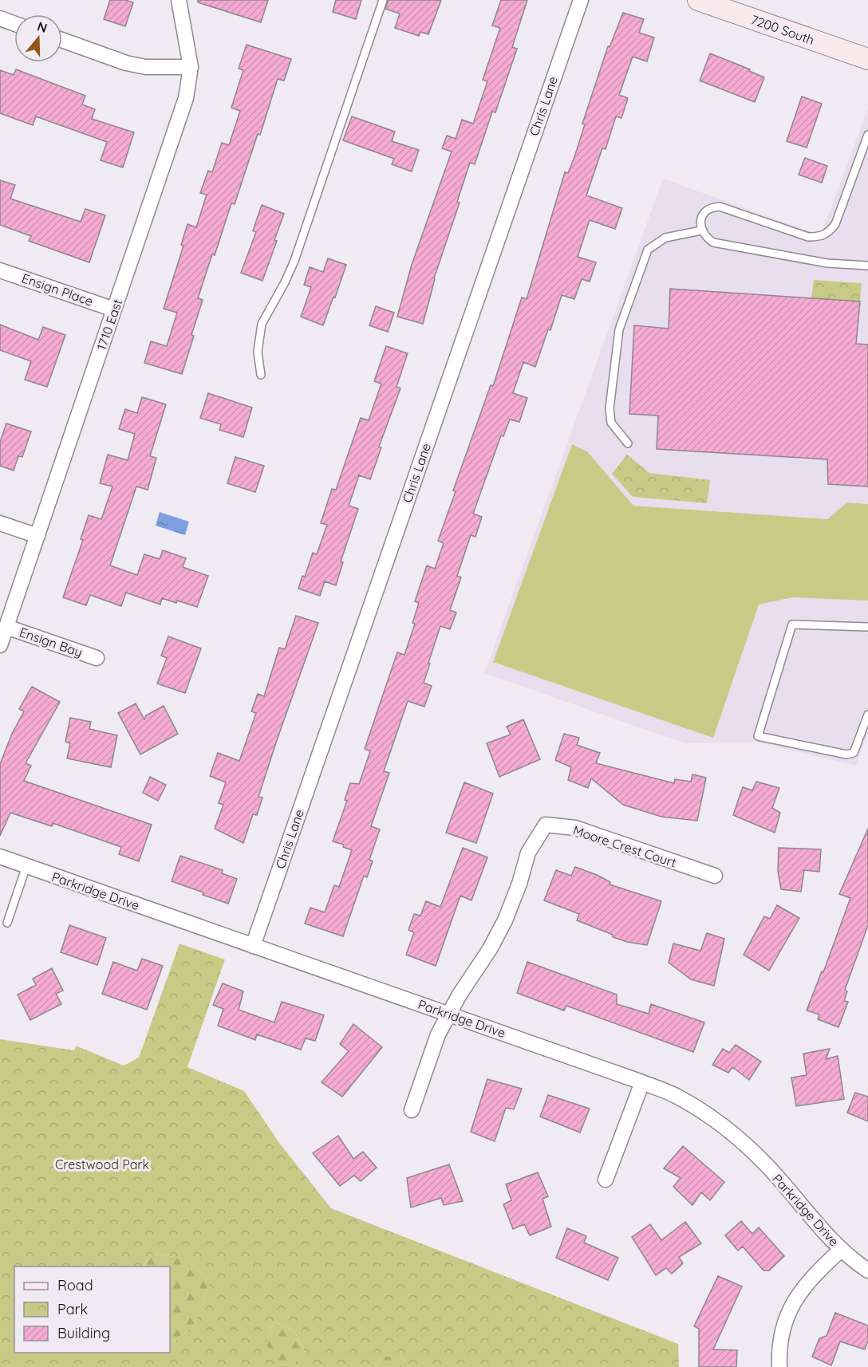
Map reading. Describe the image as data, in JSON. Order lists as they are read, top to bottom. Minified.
{"streets":{"street":["7200 South","Chris Lane","Ensign Place","1710 East","Ensign Bay","Moore Crest Court","Parkridge Drive"]},"crossings":[["Chris Lane","Parkridge Drive"],["Ensign Place","1710 East"],["1710 East","Ensign Bay"],["Moore Crest Court","Parkridge Drive"]],"parks":["Crestwood Park"],"legend":["Road","Park","Building"],"north":"top"}
